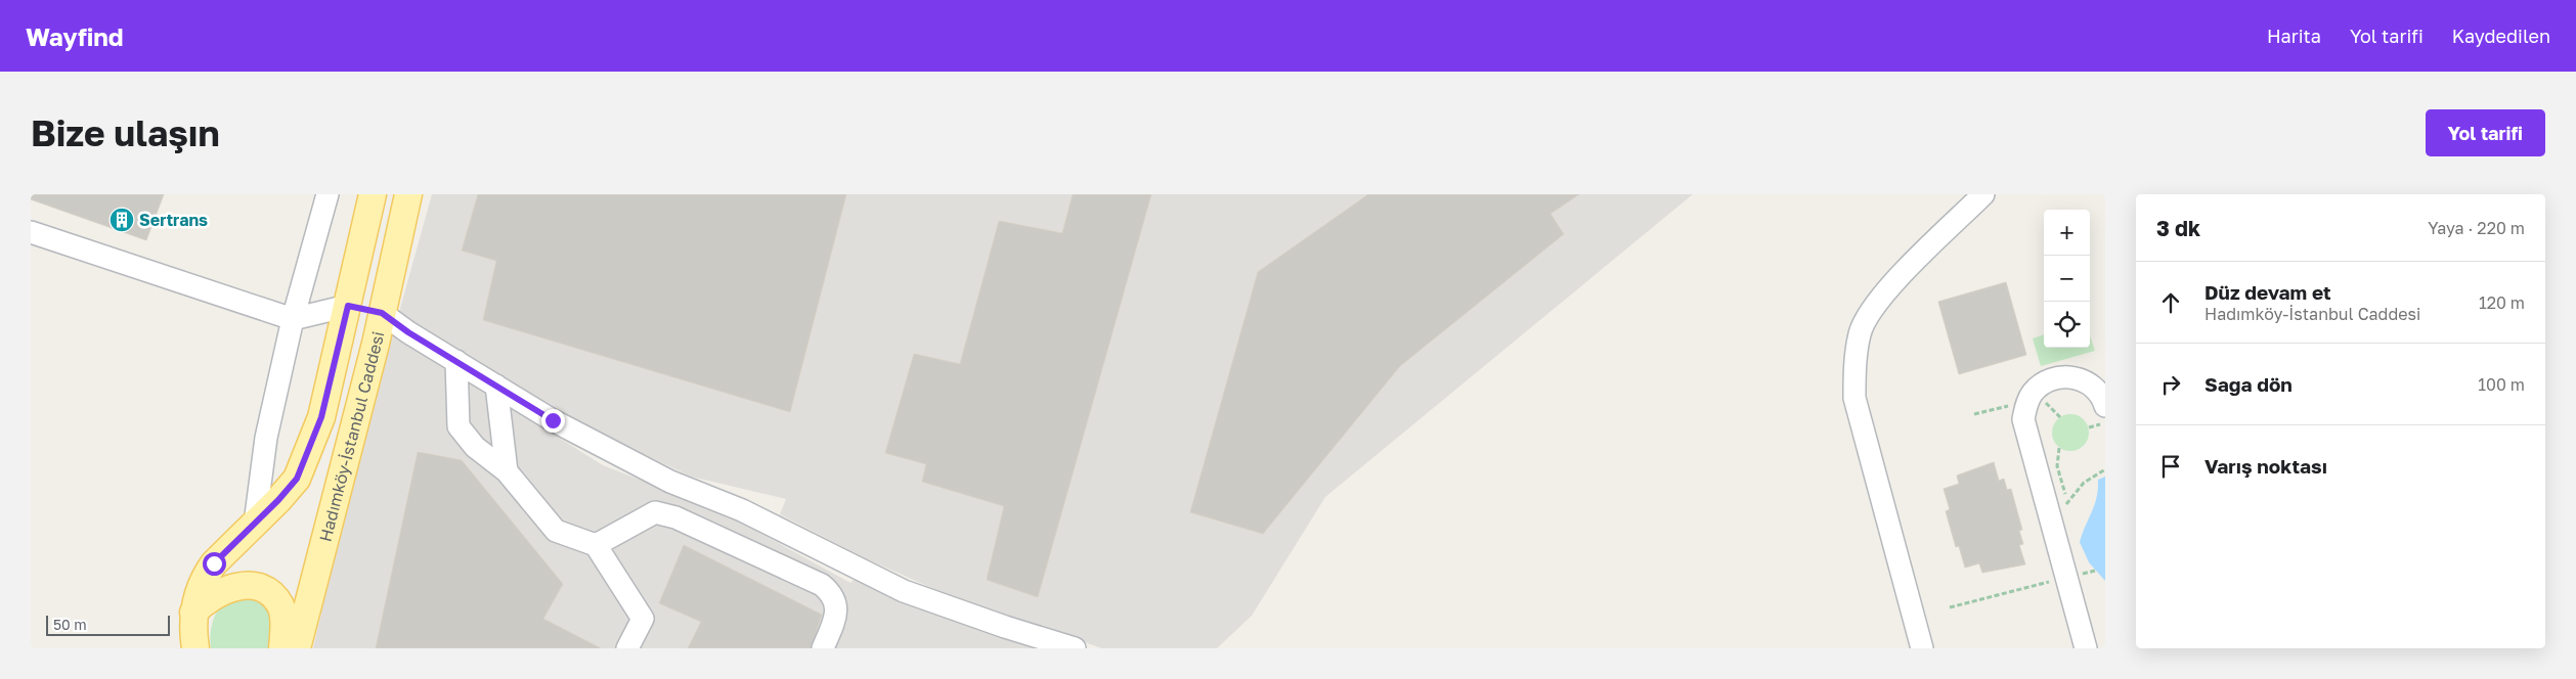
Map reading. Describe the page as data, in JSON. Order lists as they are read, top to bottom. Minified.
{"streets":{"main road":["Hadımköy-İstanbul Caddesi"]},"places":{"building":["Sertrans"]},"scale_bar":"50 m","page":{"header":"Wayfind","nav":["Harita","Yol tarifi","Kaydedilen"],"buttons":"Yol tarifi","title":"Bize ulaşın","heading":["3 dk","Yaya · 220 m"],"map_buttons":["+","−"],"list":[["Düz devam et","Hadımköy-İstanbul Caddesi","120 m"],["Sağa dön","100 m"],"Varış noktası"],"scale":"50 m"}}
